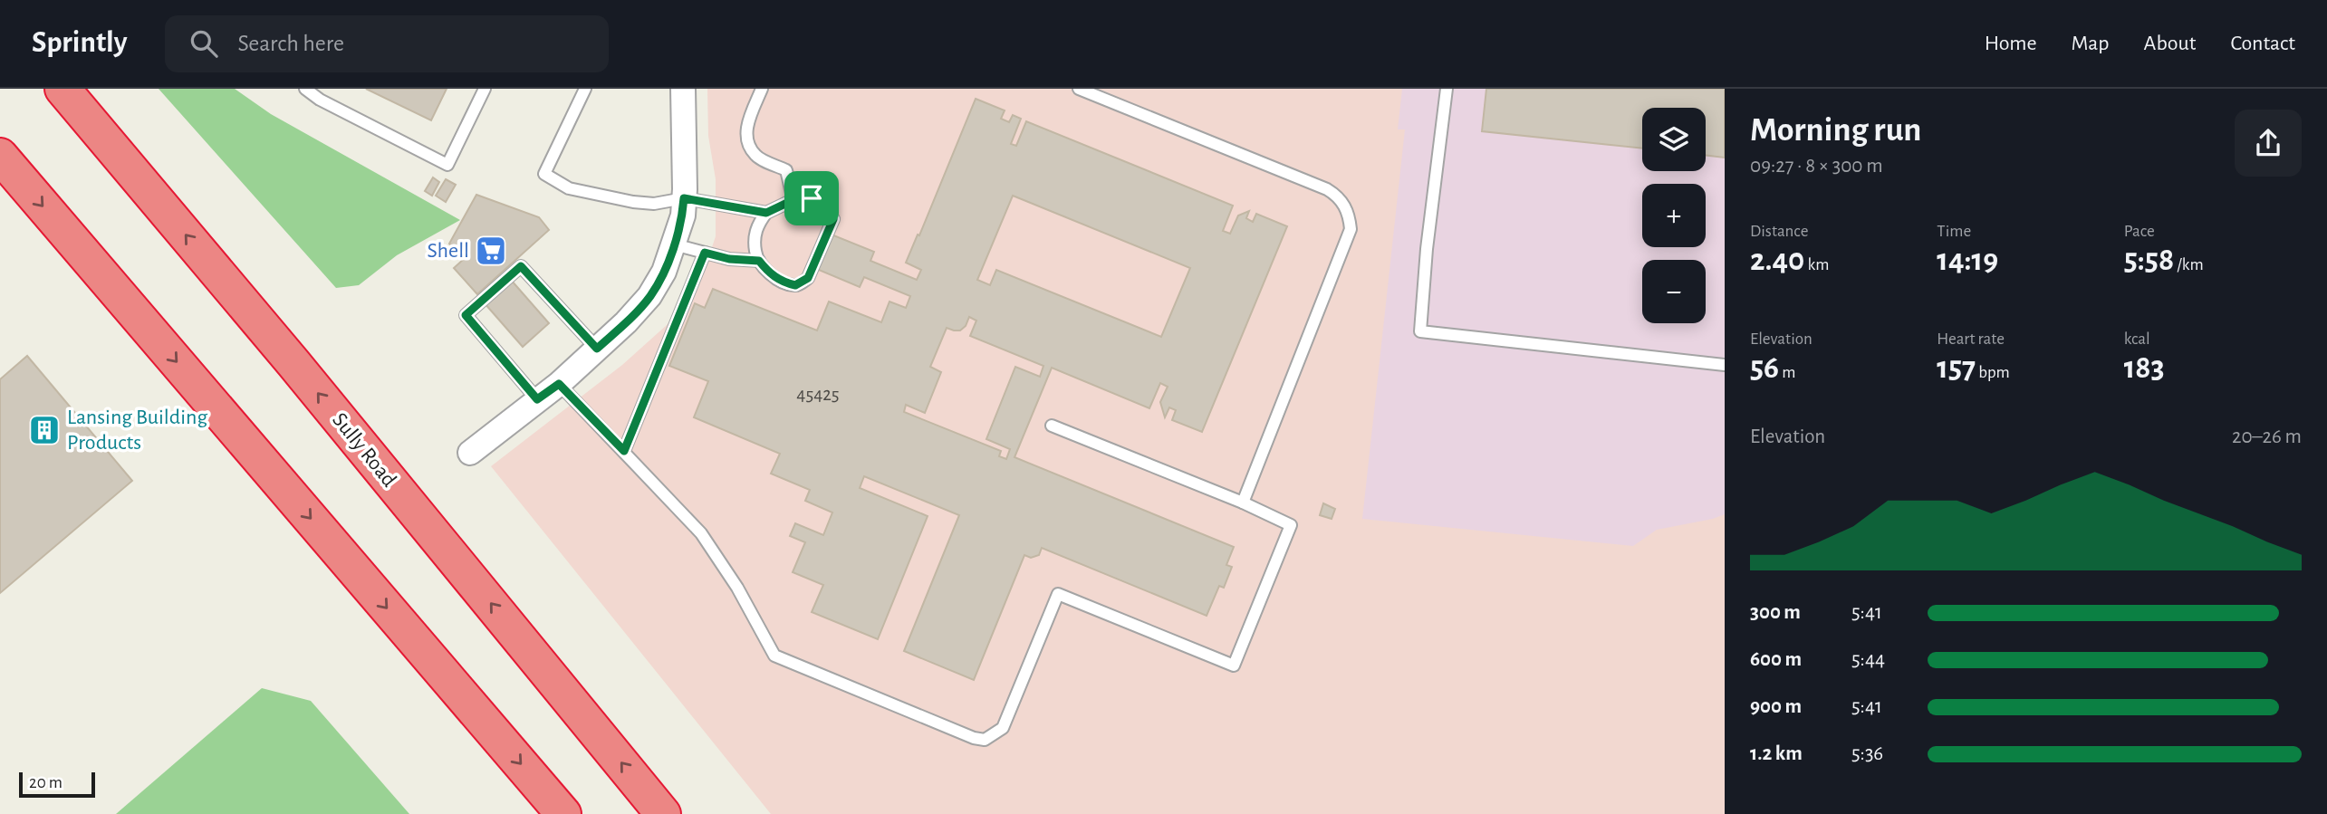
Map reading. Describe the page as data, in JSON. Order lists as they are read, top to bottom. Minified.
{"streets":{"highway":["Sully Road"]},"places":{"supermarket":["Shell"],"building":["Lansing Building Products"]},"house_numbers":["45425"],"scale_bar":"20 m","page":{"header":"Sprintly","search":"Search here","nav":["Home","Map","About","Contact"],"heading":["Morning run","09:27 · 8 × 300 m"],"map_buttons":["+","−"],"stats":[["Distance","2.40 km"],["Time","14:19"],["Pace","5:58 /km"],["Elevation","56 m"],["Heart rate","157 bpm"],["kcal","183"]],"chart":["Elevation","20–26 m"],"list":[{"name":"300 m","note":"5:41"},{"name":"600 m","note":"5:44"},{"name":"900 m","note":"5:41"},{"name":"1.2 km","note":"5:36"}],"scale":"20 m"}}
